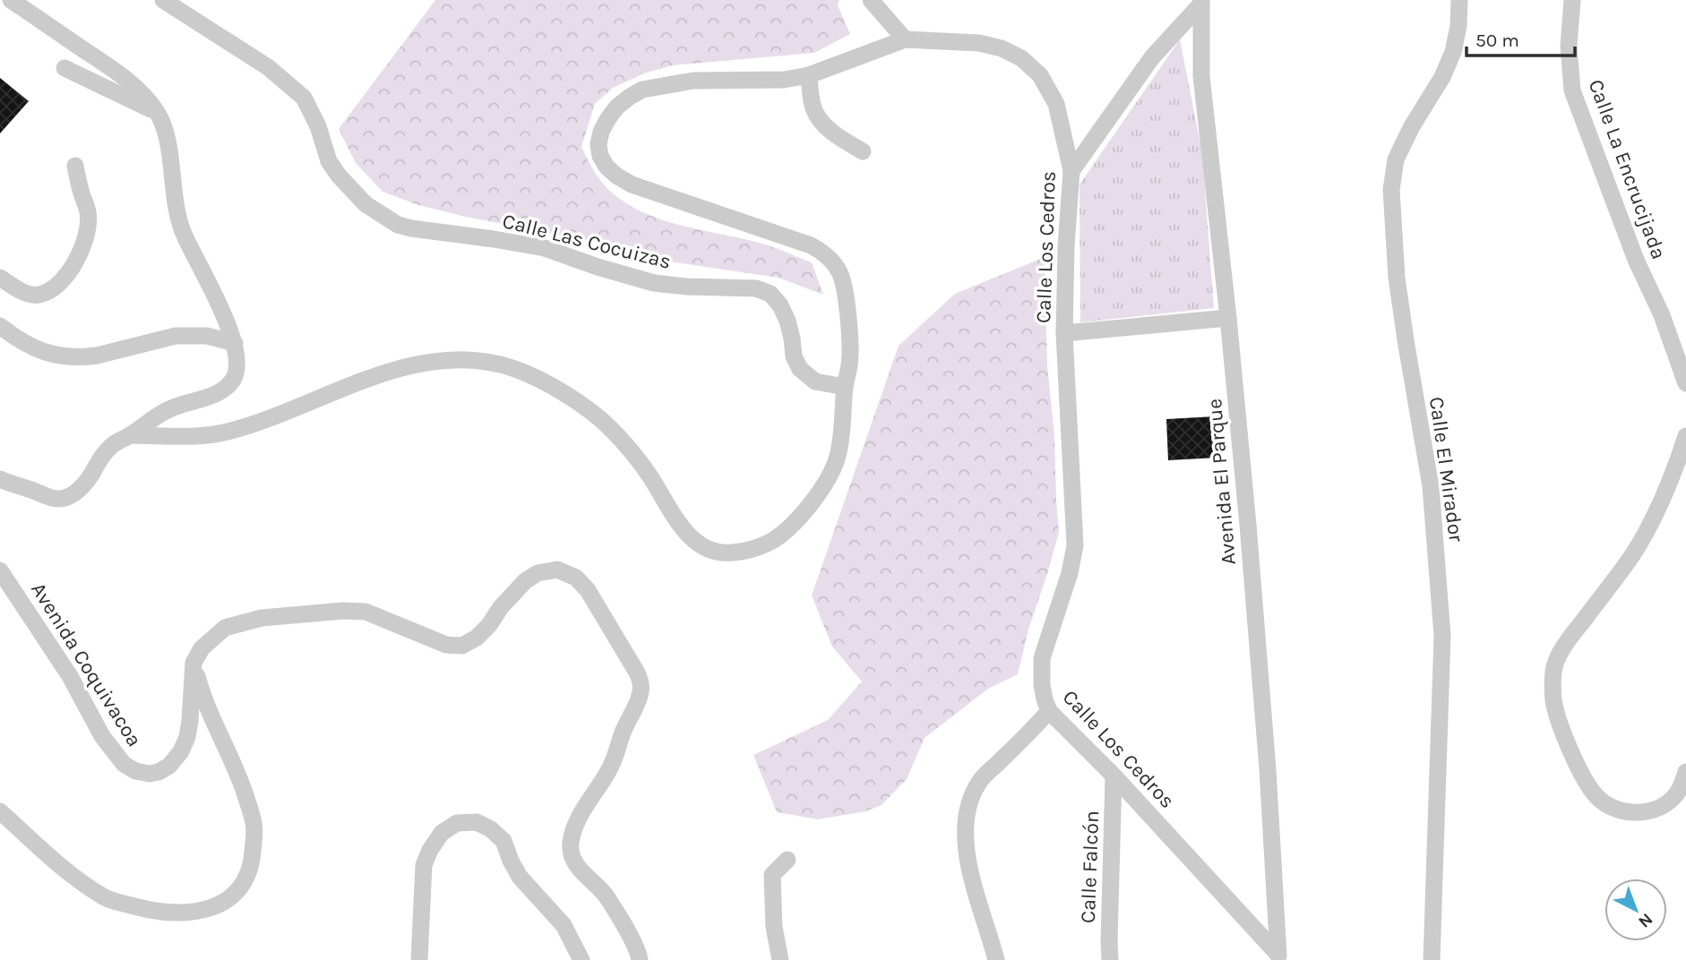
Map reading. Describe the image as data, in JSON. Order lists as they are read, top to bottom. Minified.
{"streets":{"street":["Calle La Encrucijada","Calle Las Cocuizas","Calle Los Cedros","Calle El Mirador","Avenida El Parque","Avenida Coquivacoa","Calle Falcón"]},"crossings":[["Calle Las Cocuizas","Calle Los Cedros"],["Calle Los Cedros","Avenida El Parque"],["Calle Los Cedros","Calle Falcón"]],"scale_bar":"50 m","north":"bottom right"}
